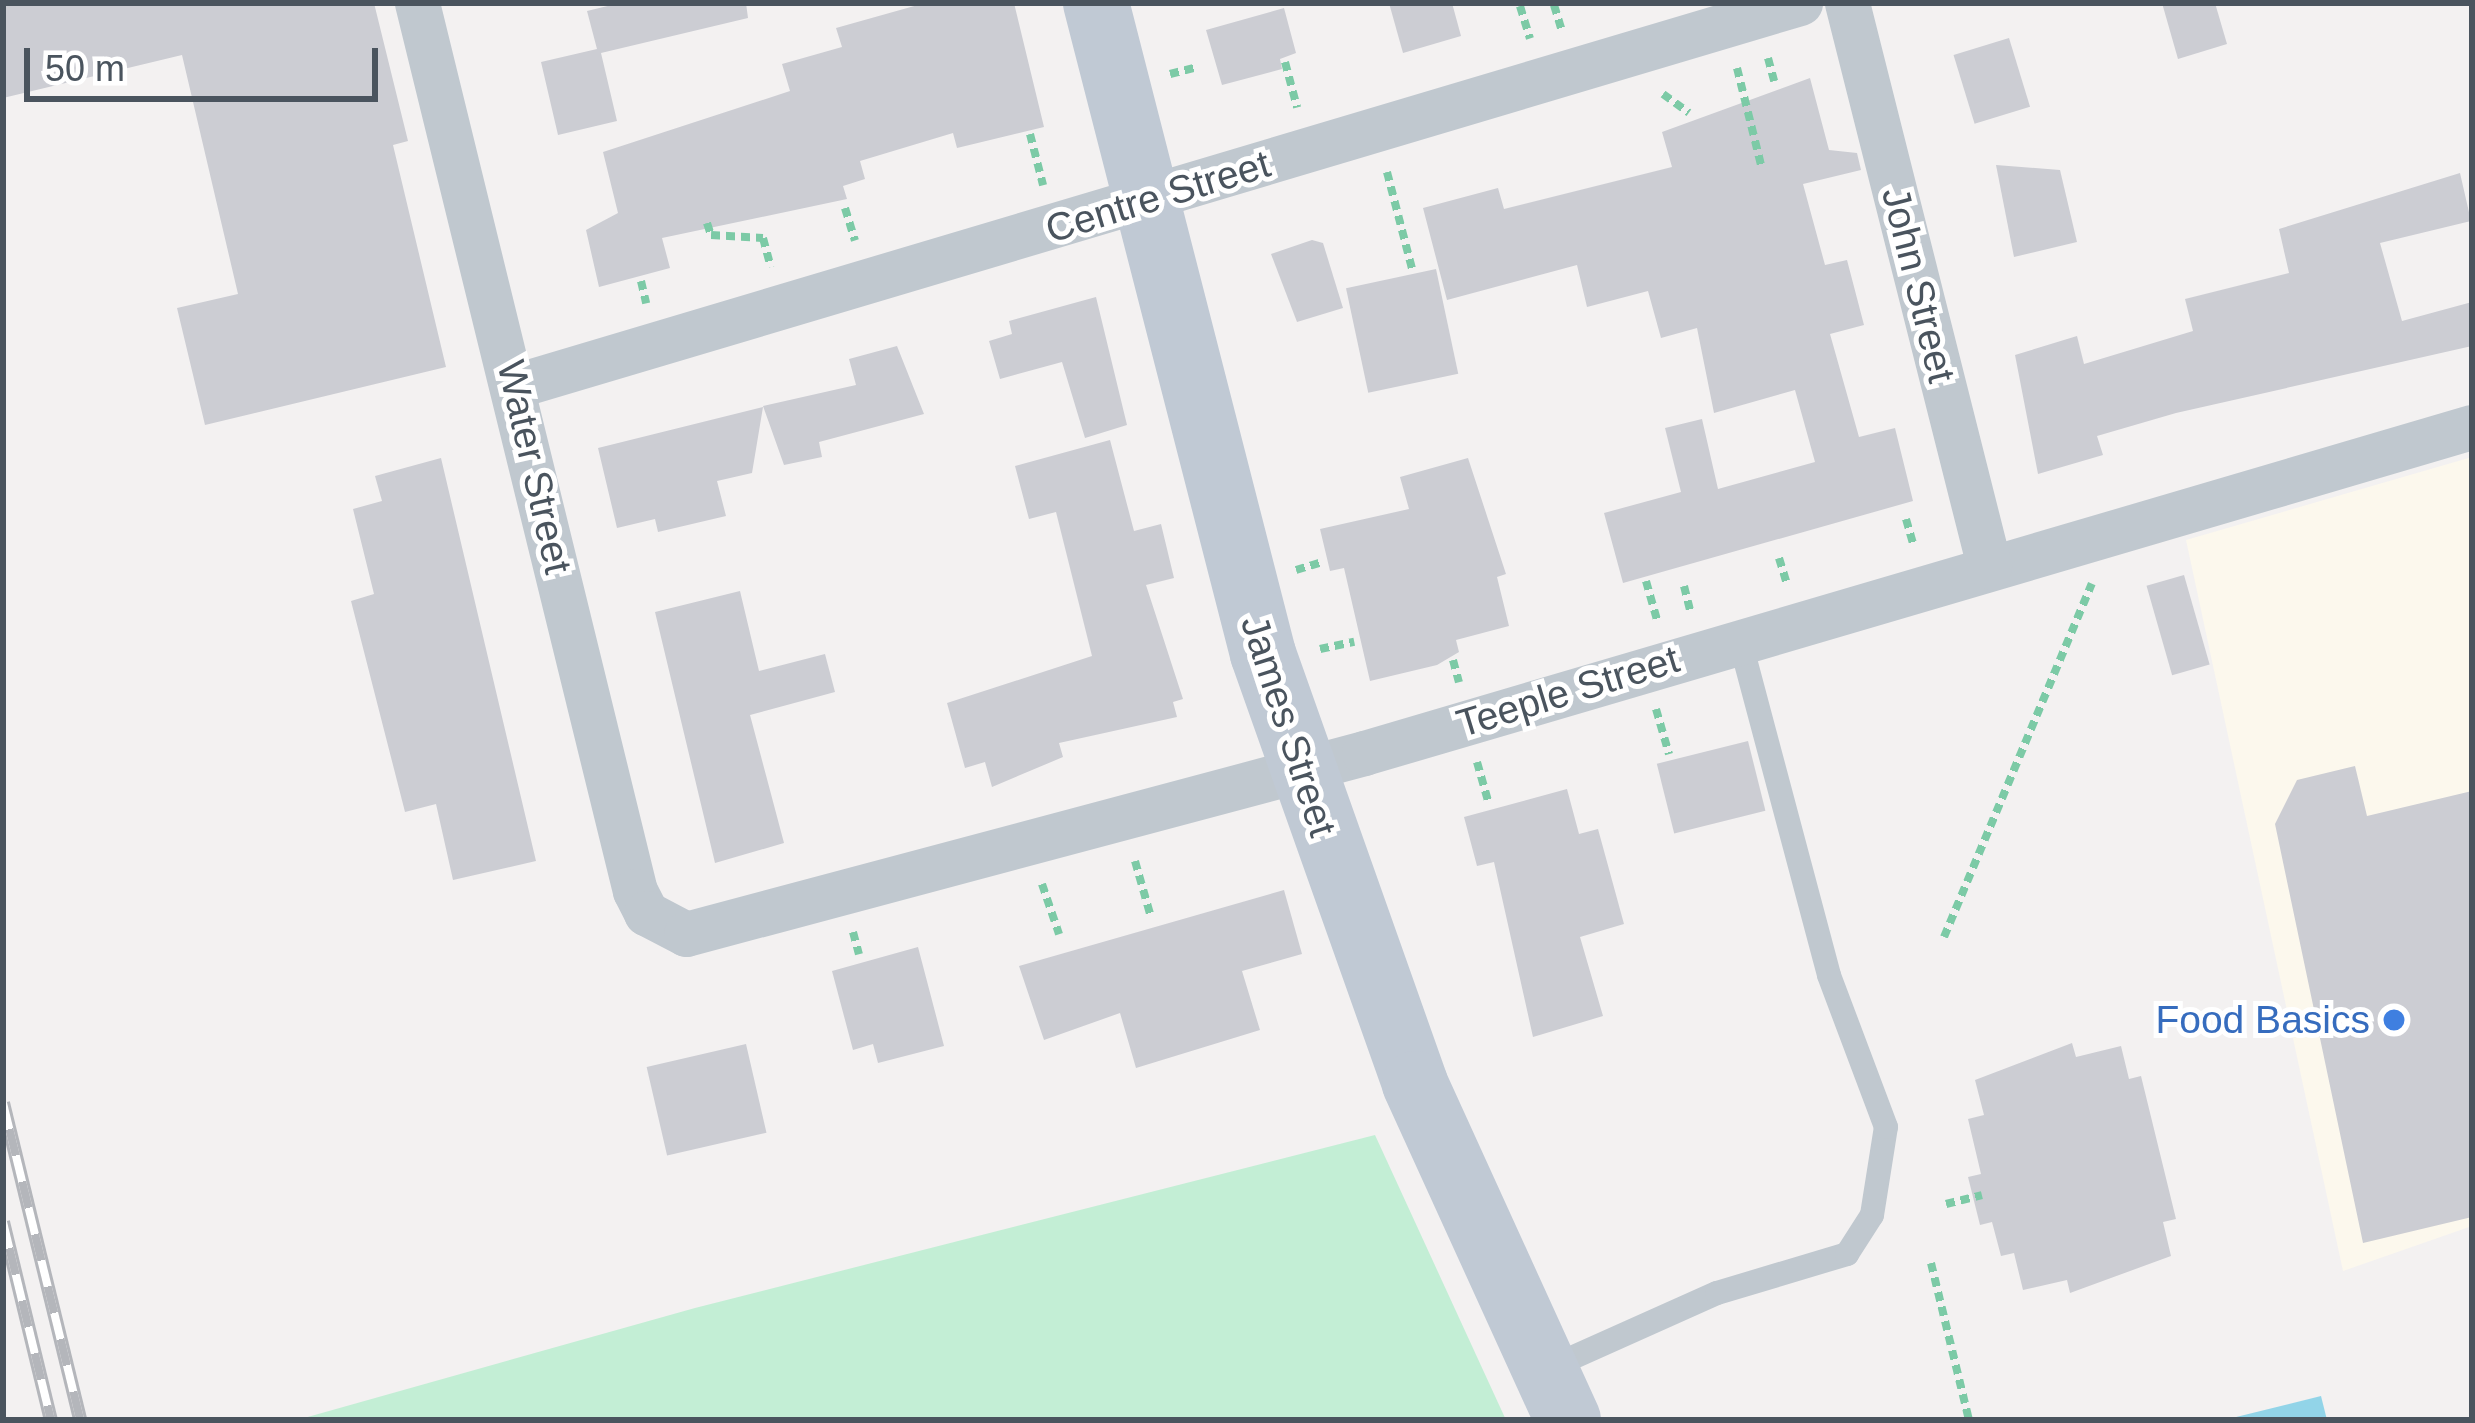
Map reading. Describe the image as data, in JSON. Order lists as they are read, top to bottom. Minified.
{"streets":{"street":["Centre Street","John Street","Water Street","Teeple Street","James Street"]},"crossings":[["Centre Street","Water Street"],["Centre Street","James Street"],["John Street","Teeple Street"],["Water Street","Teeple Street"],["Teeple Street","James Street"]],"places":["Food Basics"],"scale_bar":"50 m"}
